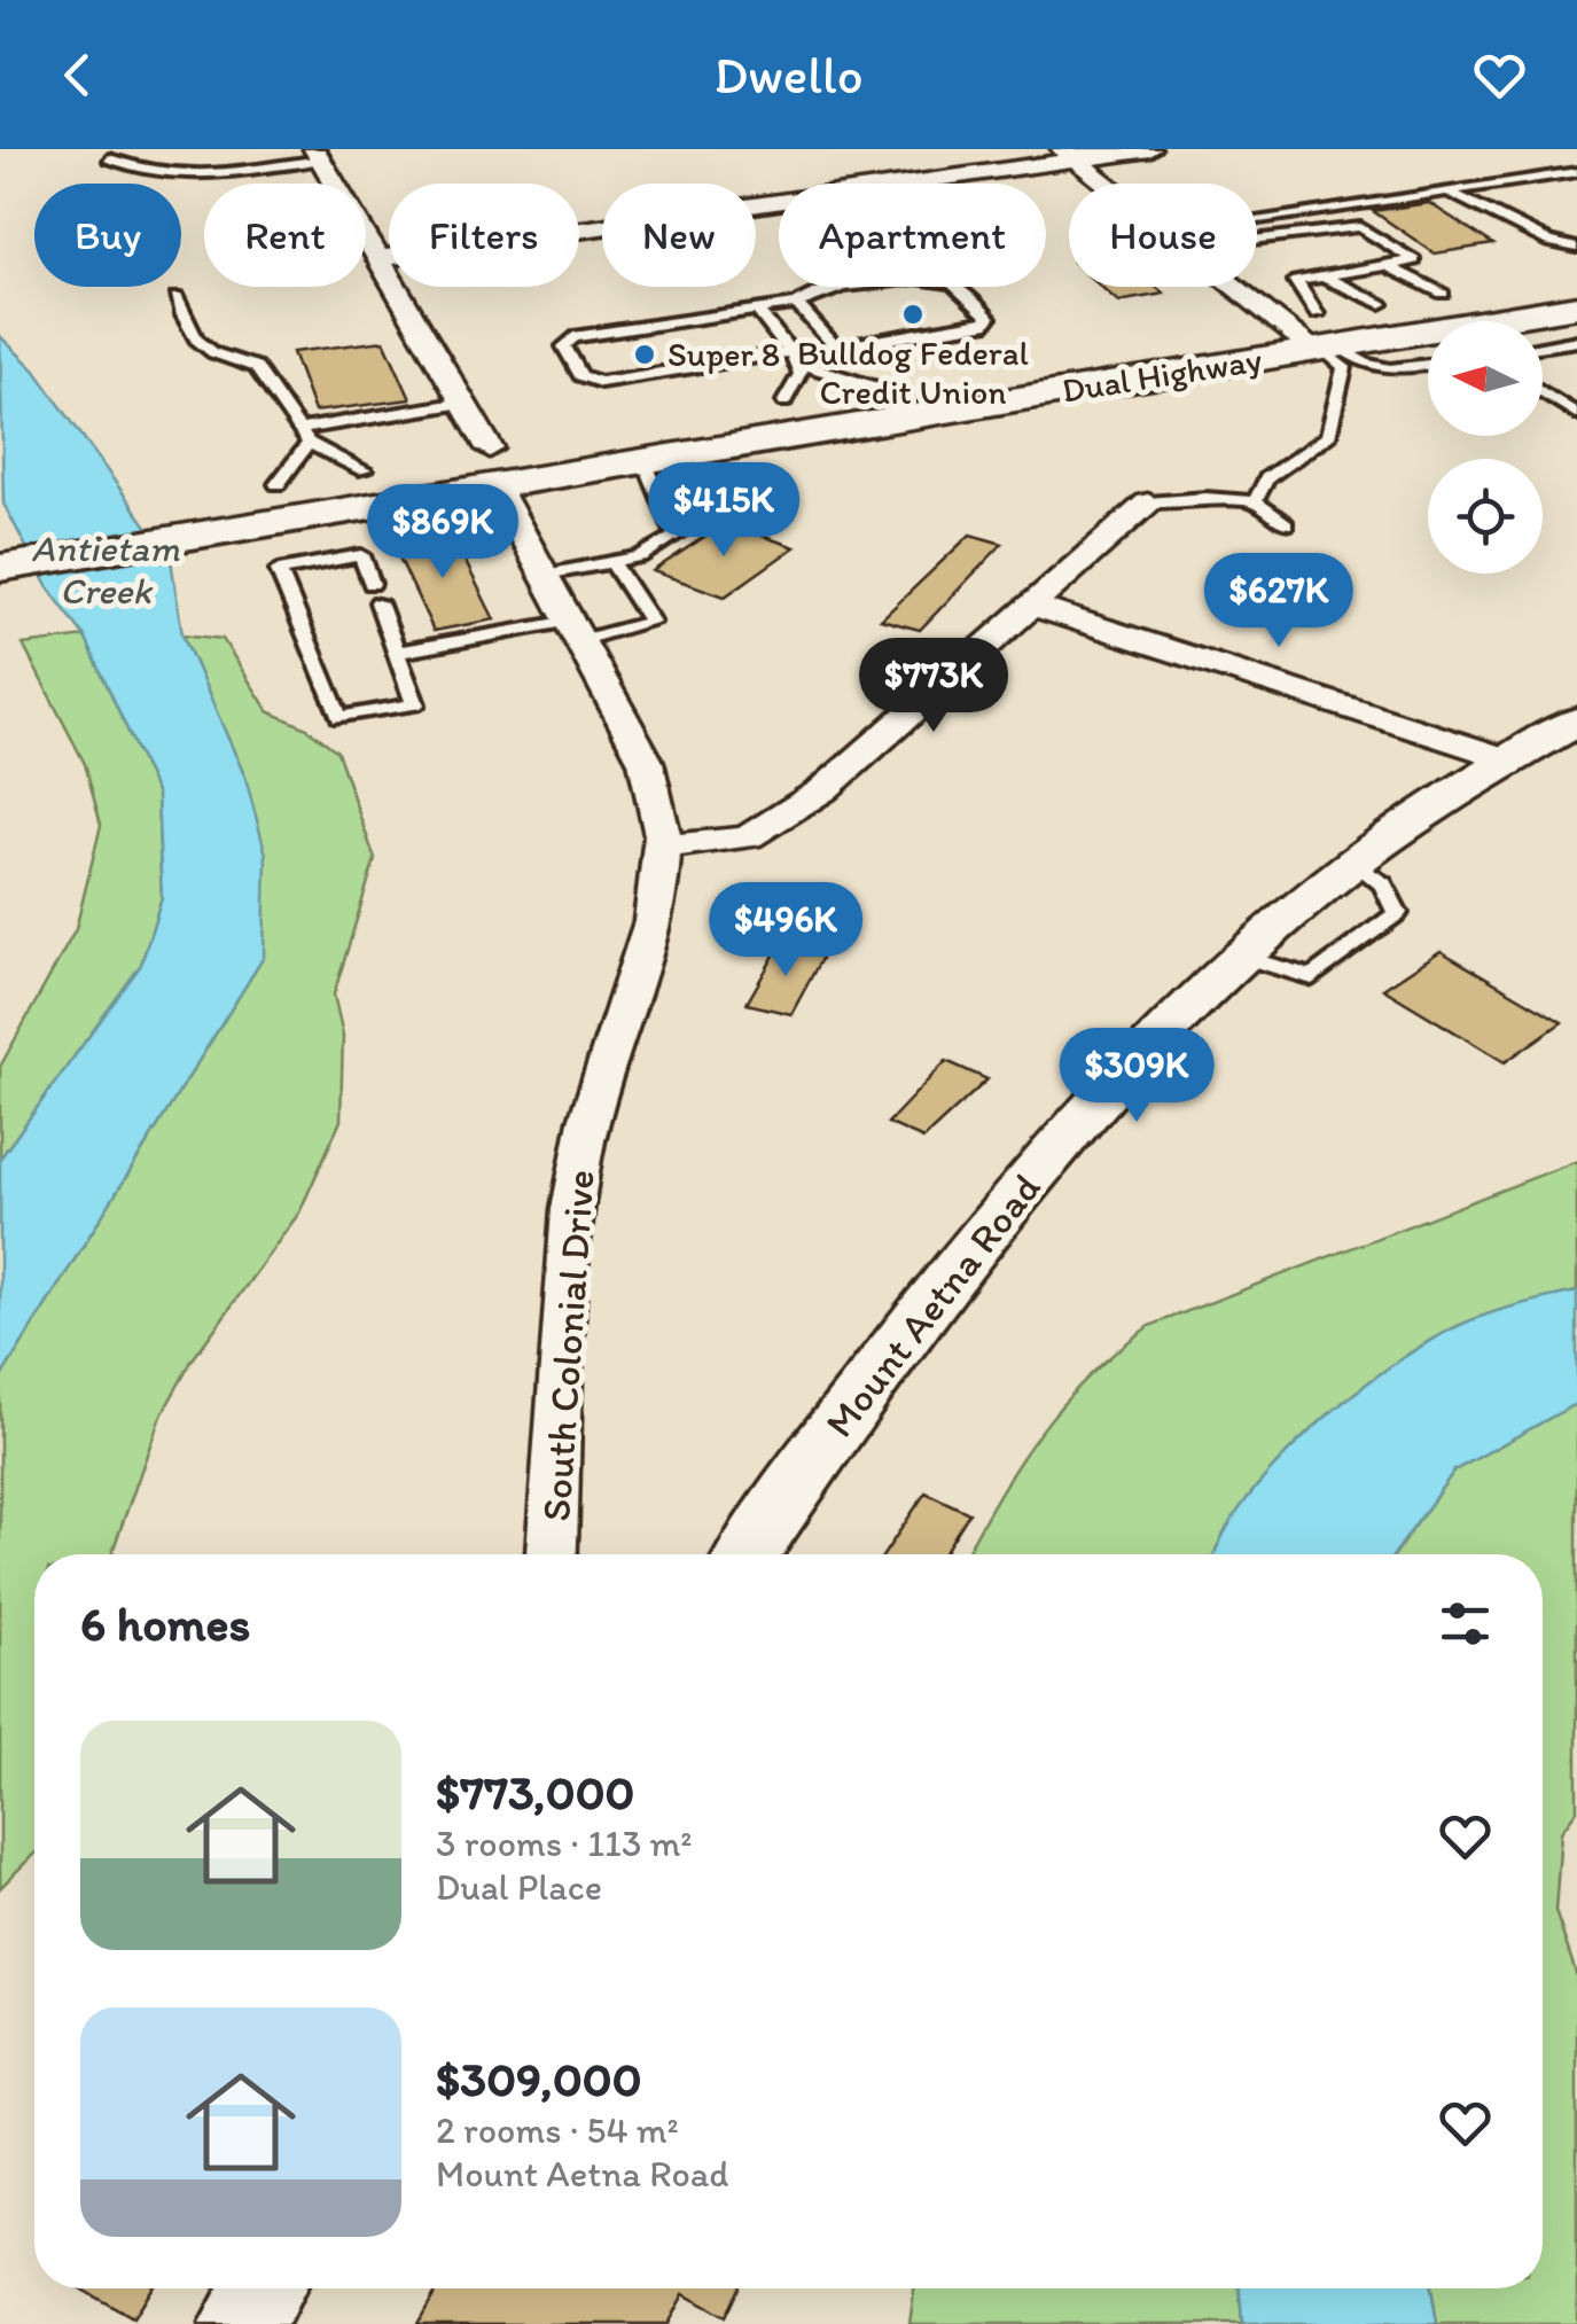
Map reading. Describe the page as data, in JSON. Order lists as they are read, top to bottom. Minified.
{"streets":{"main road":["Dual Highway"],"street":["Mount Aetna Road","South Colonial Drive"]},"crossings":[["Dual Highway","South Colonial Drive"]],"water":["Antietam Creek"],"places":["Bulldog Federal Credit Union","Super 8"],"north":"left","page":{"header":"Dwello","chip":["Buy","Rent","Filters","New","Apartment","House"],"price":["$415K","$869K","$627K","$773K","$496K","$309K"],"heading":"6 homes","list":[{"name":"$773,000","note":"3 rooms · 113 m² · Dual Place"},{"name":"$309,000","note":"2 rooms · 54 m² · Mount Aetna Road"}]}}
